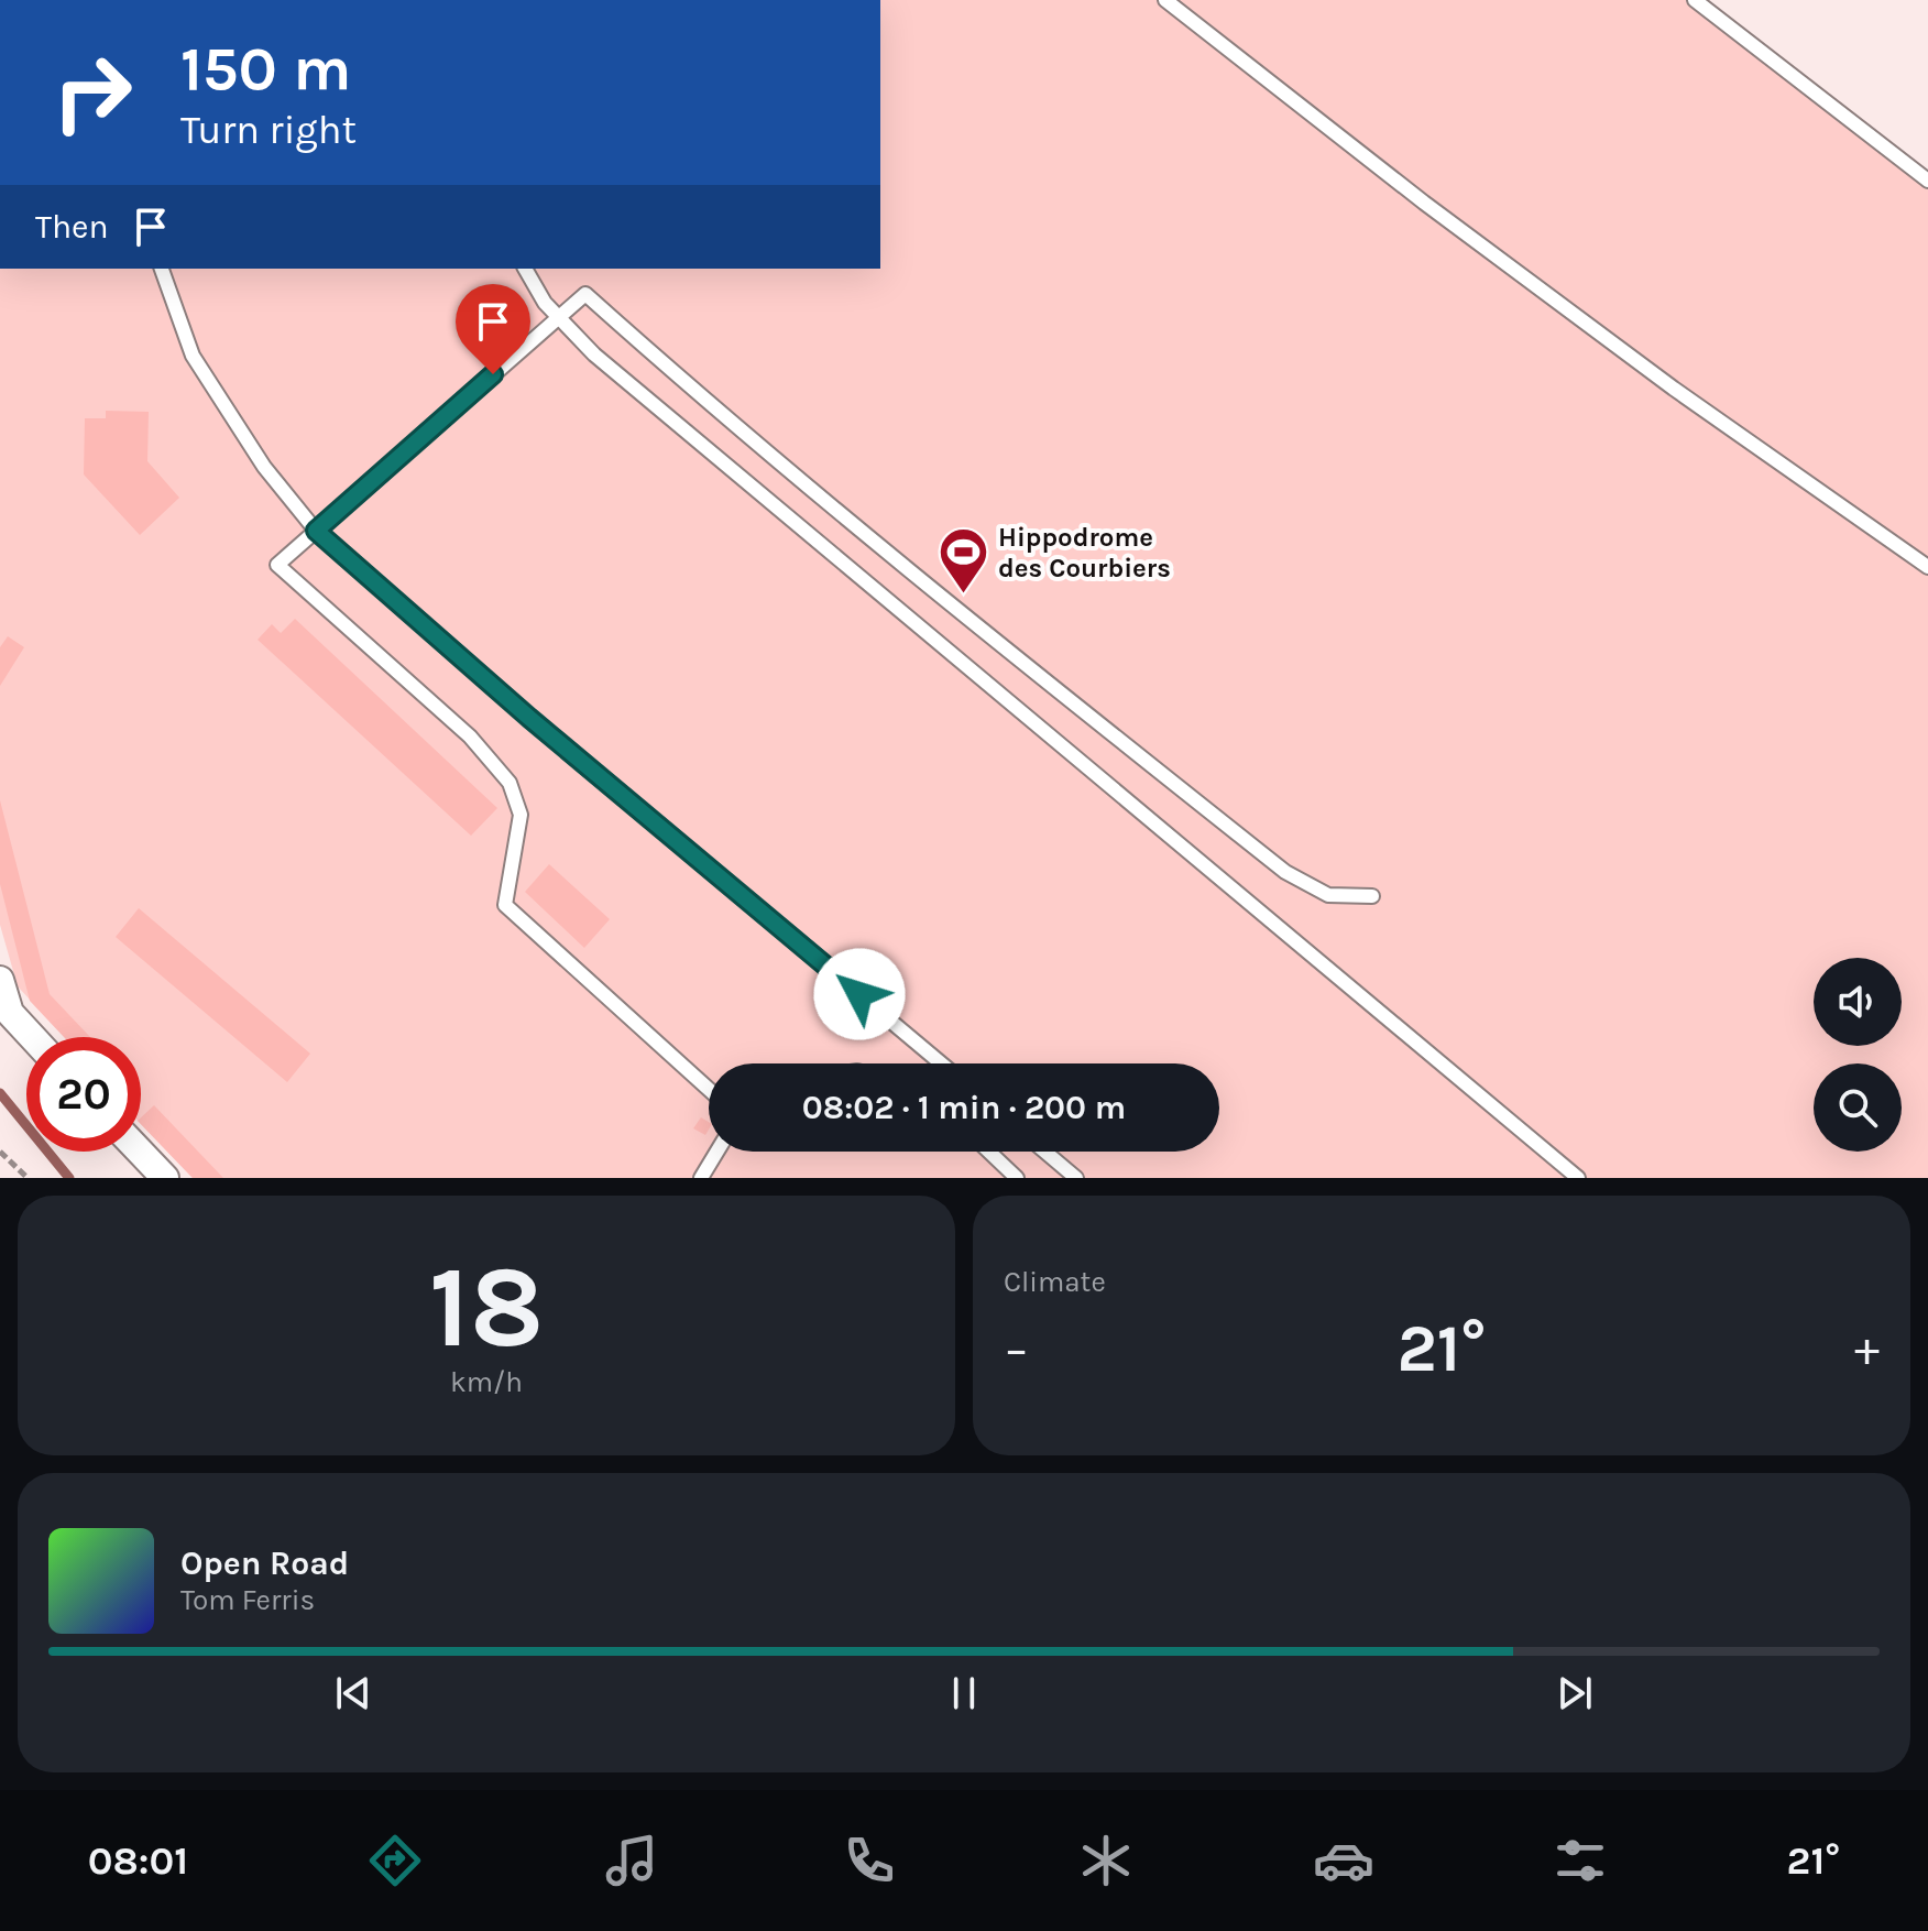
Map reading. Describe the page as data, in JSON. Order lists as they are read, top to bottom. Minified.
{"places":{"sports":["Hippodrome des Courbiers"]},"page":{"turn":["150 m","Turn right"],"then":"Then","limit":"20","trip":"08:02 · 1 min · 200 m","tile":[["18","km/h"],"Climate"],"heat":["−","21°","+"],"song":["Open Road","Tom Ferris"],"tabs":["08:01","21°"]}}
